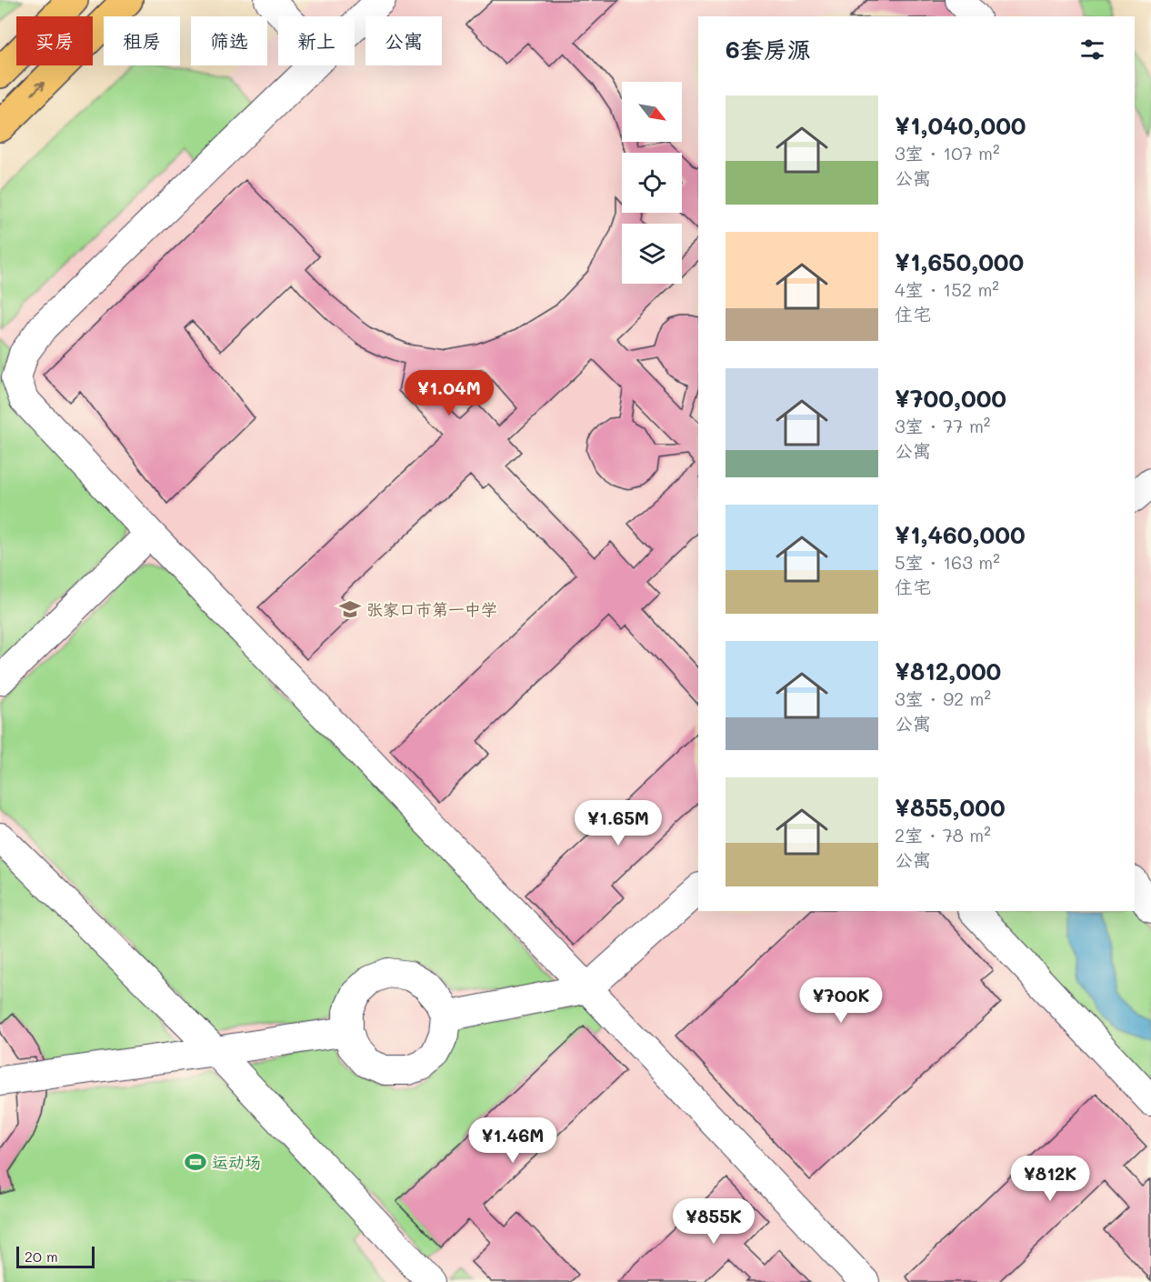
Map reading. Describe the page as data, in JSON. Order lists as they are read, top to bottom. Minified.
{"places":{"school or university":["张家口市第一中学"],"sports":["运动场"]},"scale_bar":"20 m","north":"bottom right","page":{"chip":["买房","租房","筛选","新上","公寓"],"heading":"6套房源","list":[{"name":"¥1,040,000","note":"3室 · 107 m² · 公寓"},{"name":"¥1,650,000","note":"4室 · 152 m² · 住宅"},{"name":"¥700,000","note":"3室 · 77 m² · 公寓"},{"name":"¥1,460,000","note":"5室 · 163 m² · 住宅"},{"name":"¥812,000","note":"3室 · 92 m² · 公寓"},{"name":"¥855,000","note":"2室 · 78 m² · 公寓"}],"price":["¥1.04M","¥1.65M","¥700K","¥1.46M","¥812K","¥855K"],"scale":"20 m"}}
